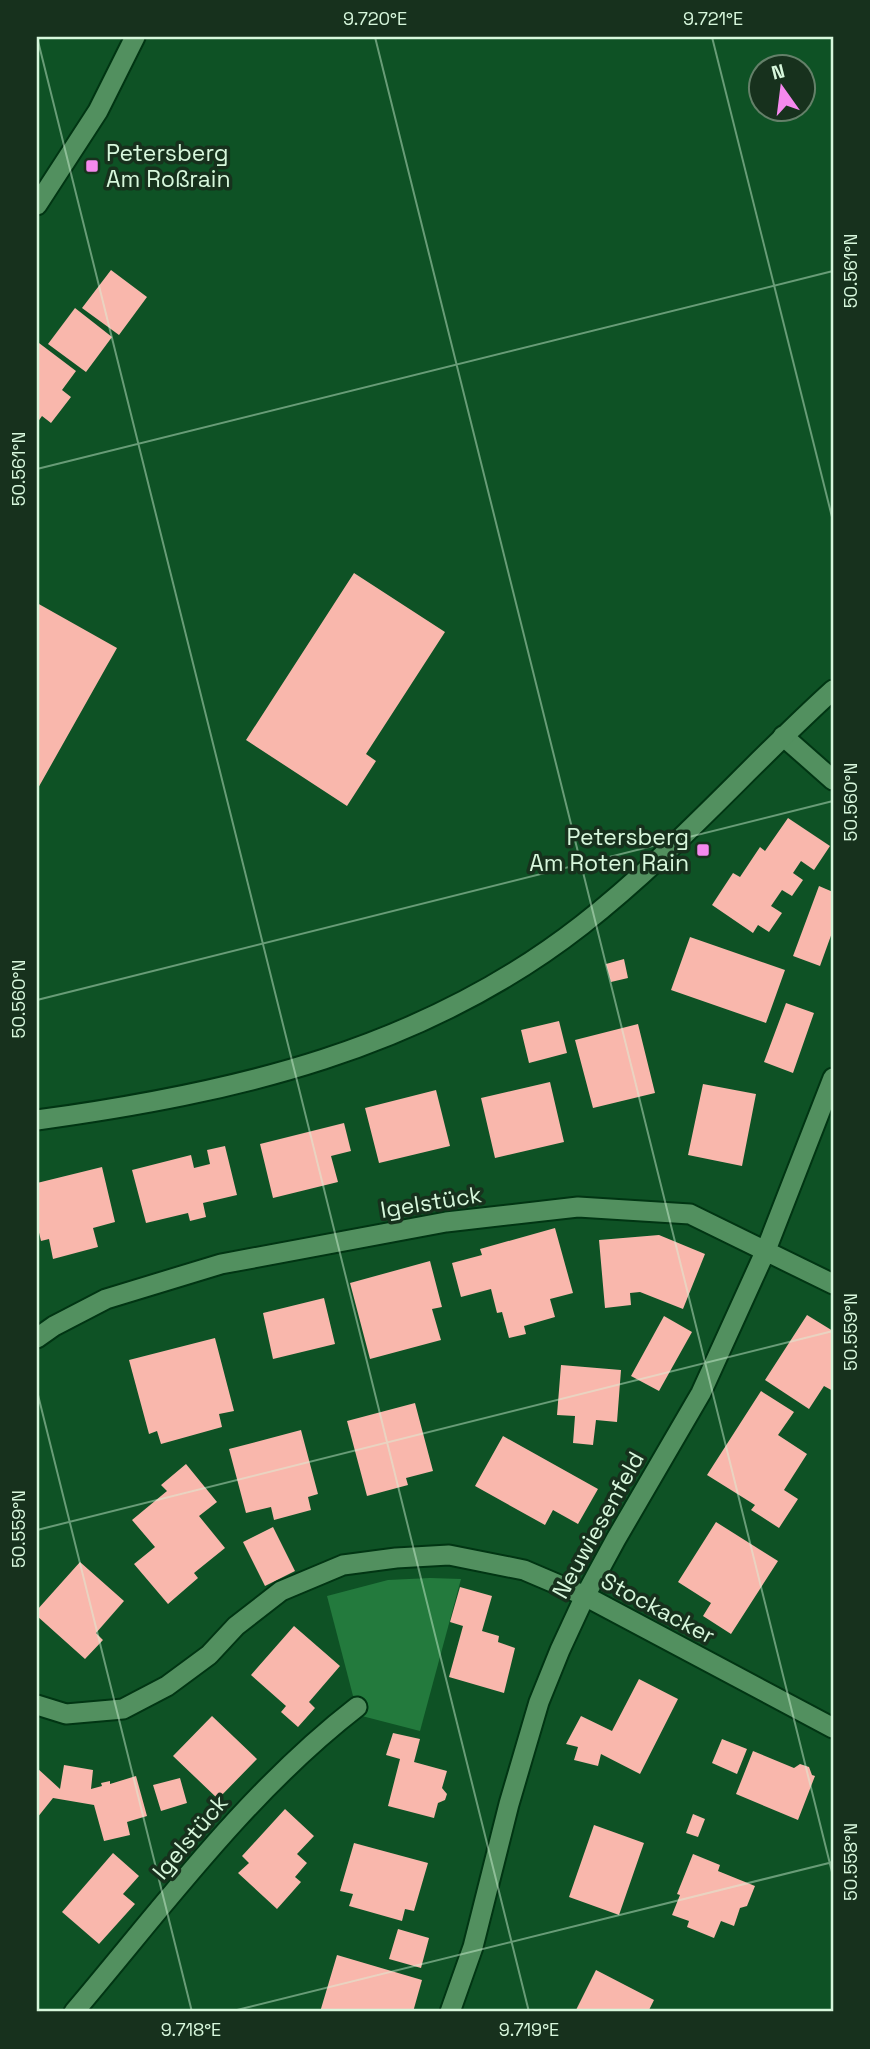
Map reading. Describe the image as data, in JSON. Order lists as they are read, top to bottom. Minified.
{"streets":{"street":["Igelstück","Neuwiesenfeld","Stockacker"]},"crossings":[["Igelstück","Neuwiesenfeld"],["Neuwiesenfeld","Stockacker"]],"places":{"transit":["Petersberg Am Roßrain","Petersberg Am Roten Rain"]},"north":"top","coordinates":["9.720°E","9.721°E","50.561°N","50.560°N","50.559°N","50.558°N","9.718°E","9.719°E"]}
